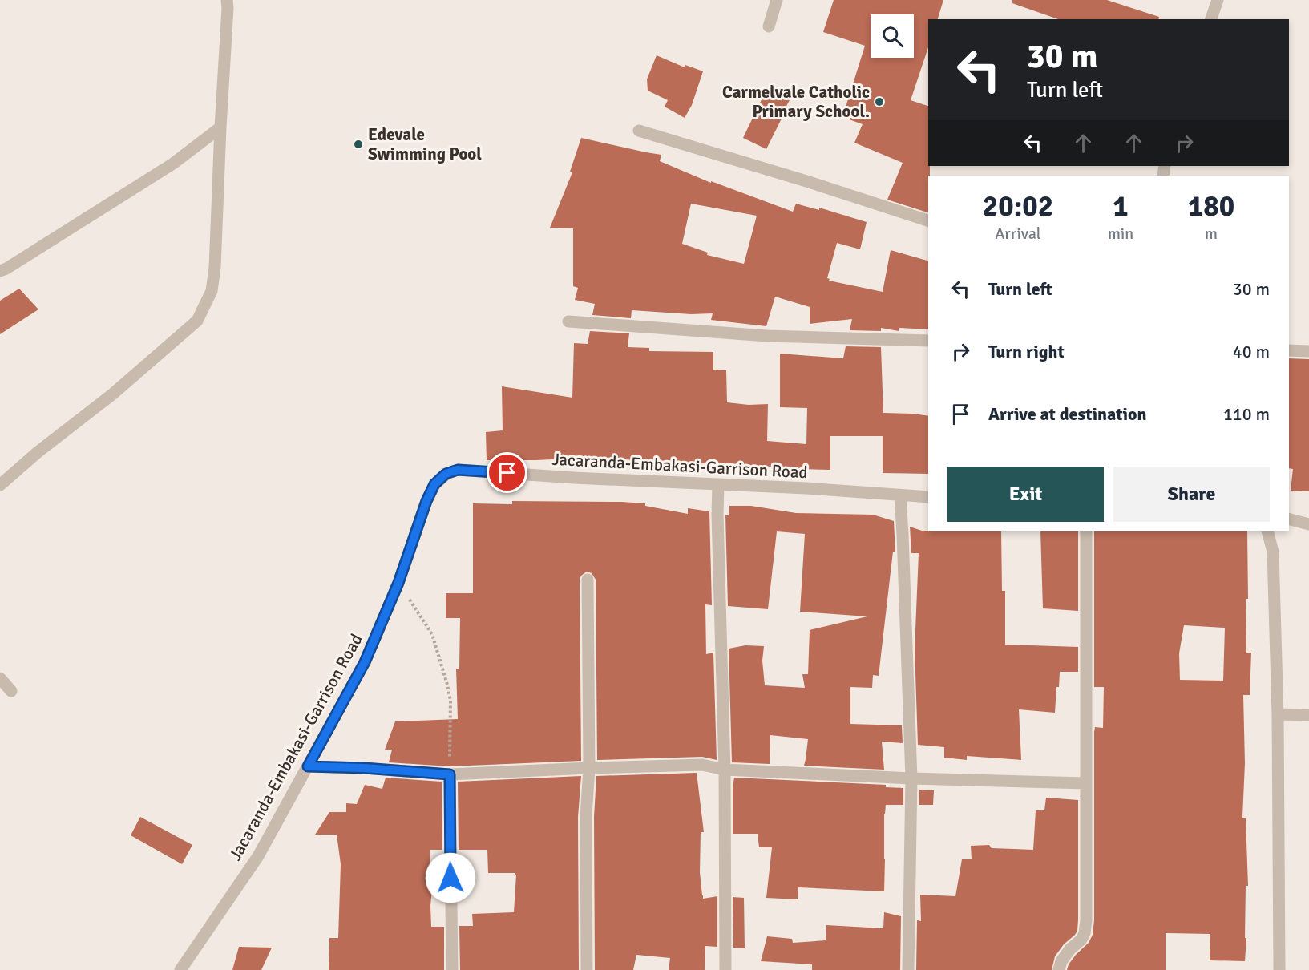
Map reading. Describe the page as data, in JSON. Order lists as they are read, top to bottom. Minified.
{"streets":{"street":["Jacaranda-Embakasi-Garrison Road"]},"places":["Carmelvale Catholic Primary School.","Edevale Swimming Pool"],"page":{"turn":["30 m","Turn left"],"eta":["20:02","Arrival","1","min","180","m"],"list":[{"name":"Turn left","value":"30 m"},{"name":"Turn right","value":"40 m"},{"name":"Arrive at destination","value":"110 m"}],"buttons":["Exit","Share"]}}
